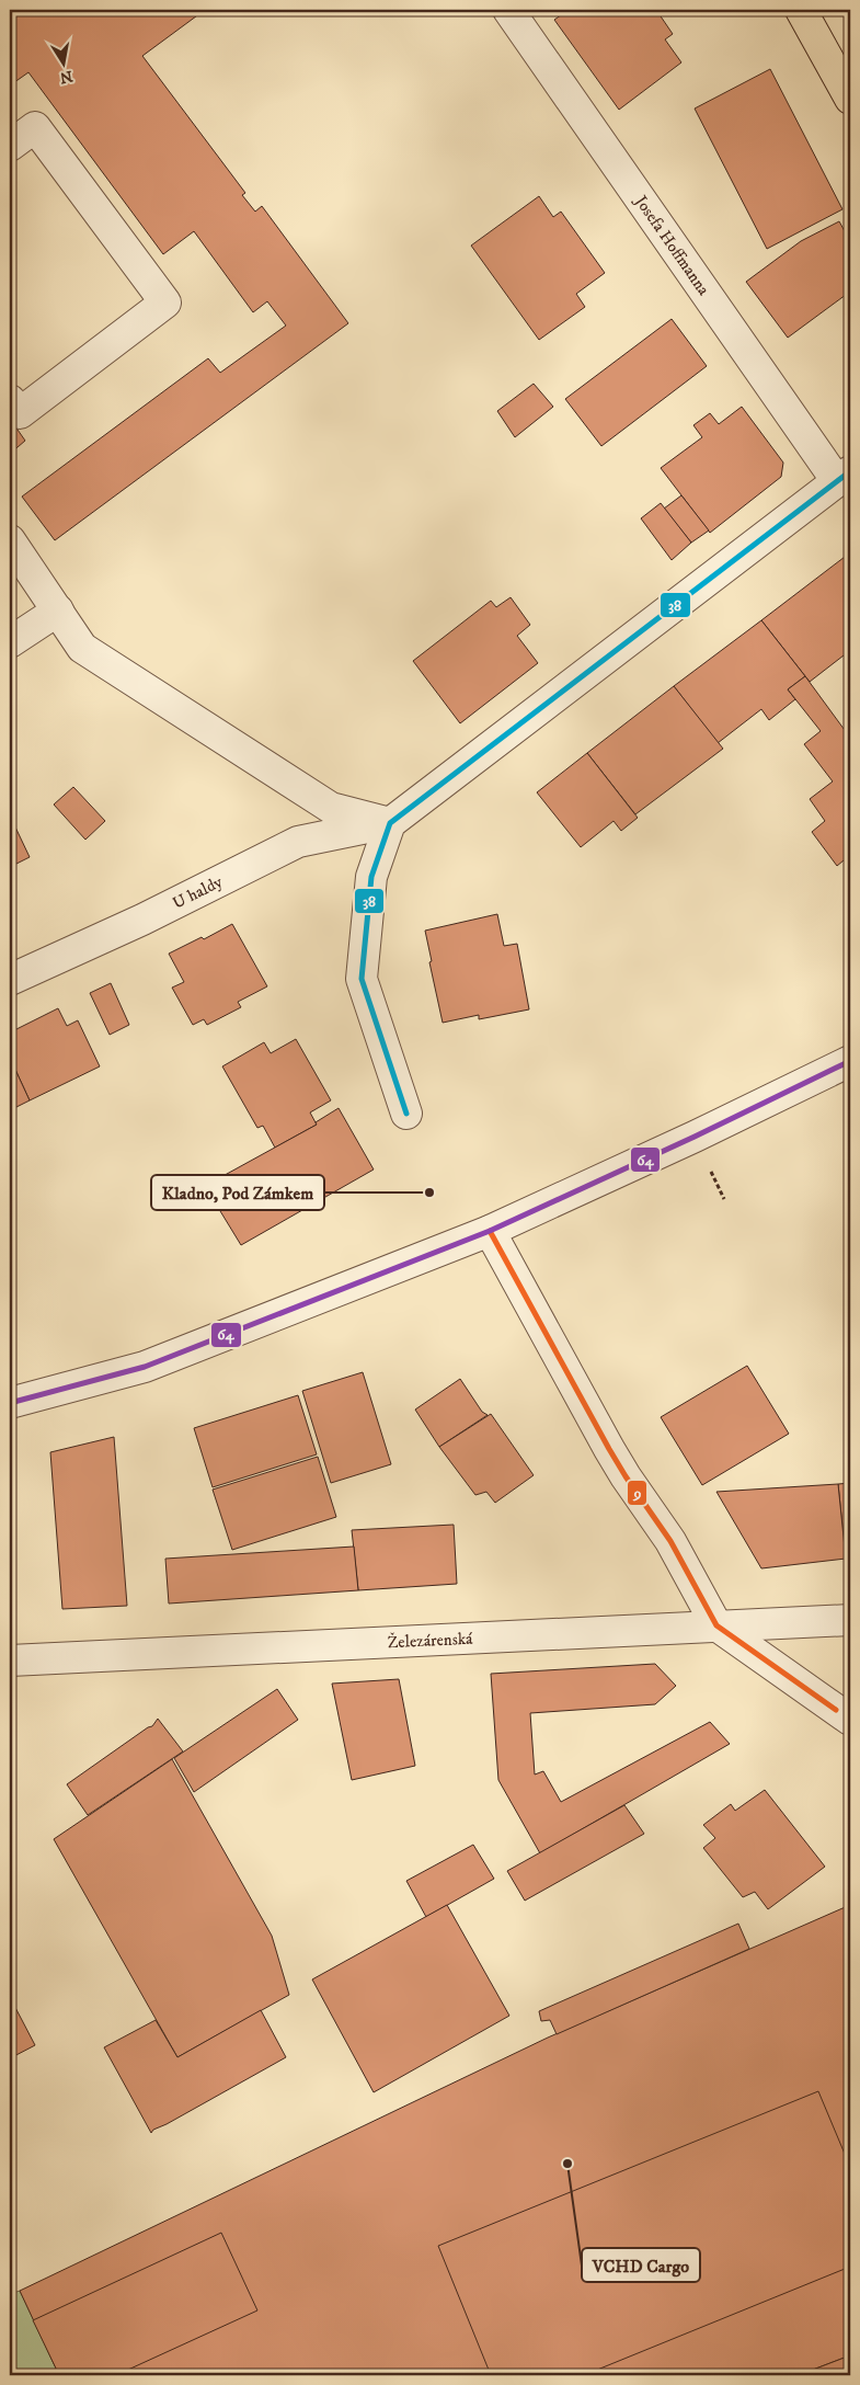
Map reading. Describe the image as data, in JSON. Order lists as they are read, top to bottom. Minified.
{"streets":{"street":["Josefa Hoffmanna","U haldy","Železárenská"]},"places":["Kladno, Pod Zámkem","VCHD Cargo"],"lines":["transit line 38","transit line 64","transit line 9"],"north":"bottom"}
